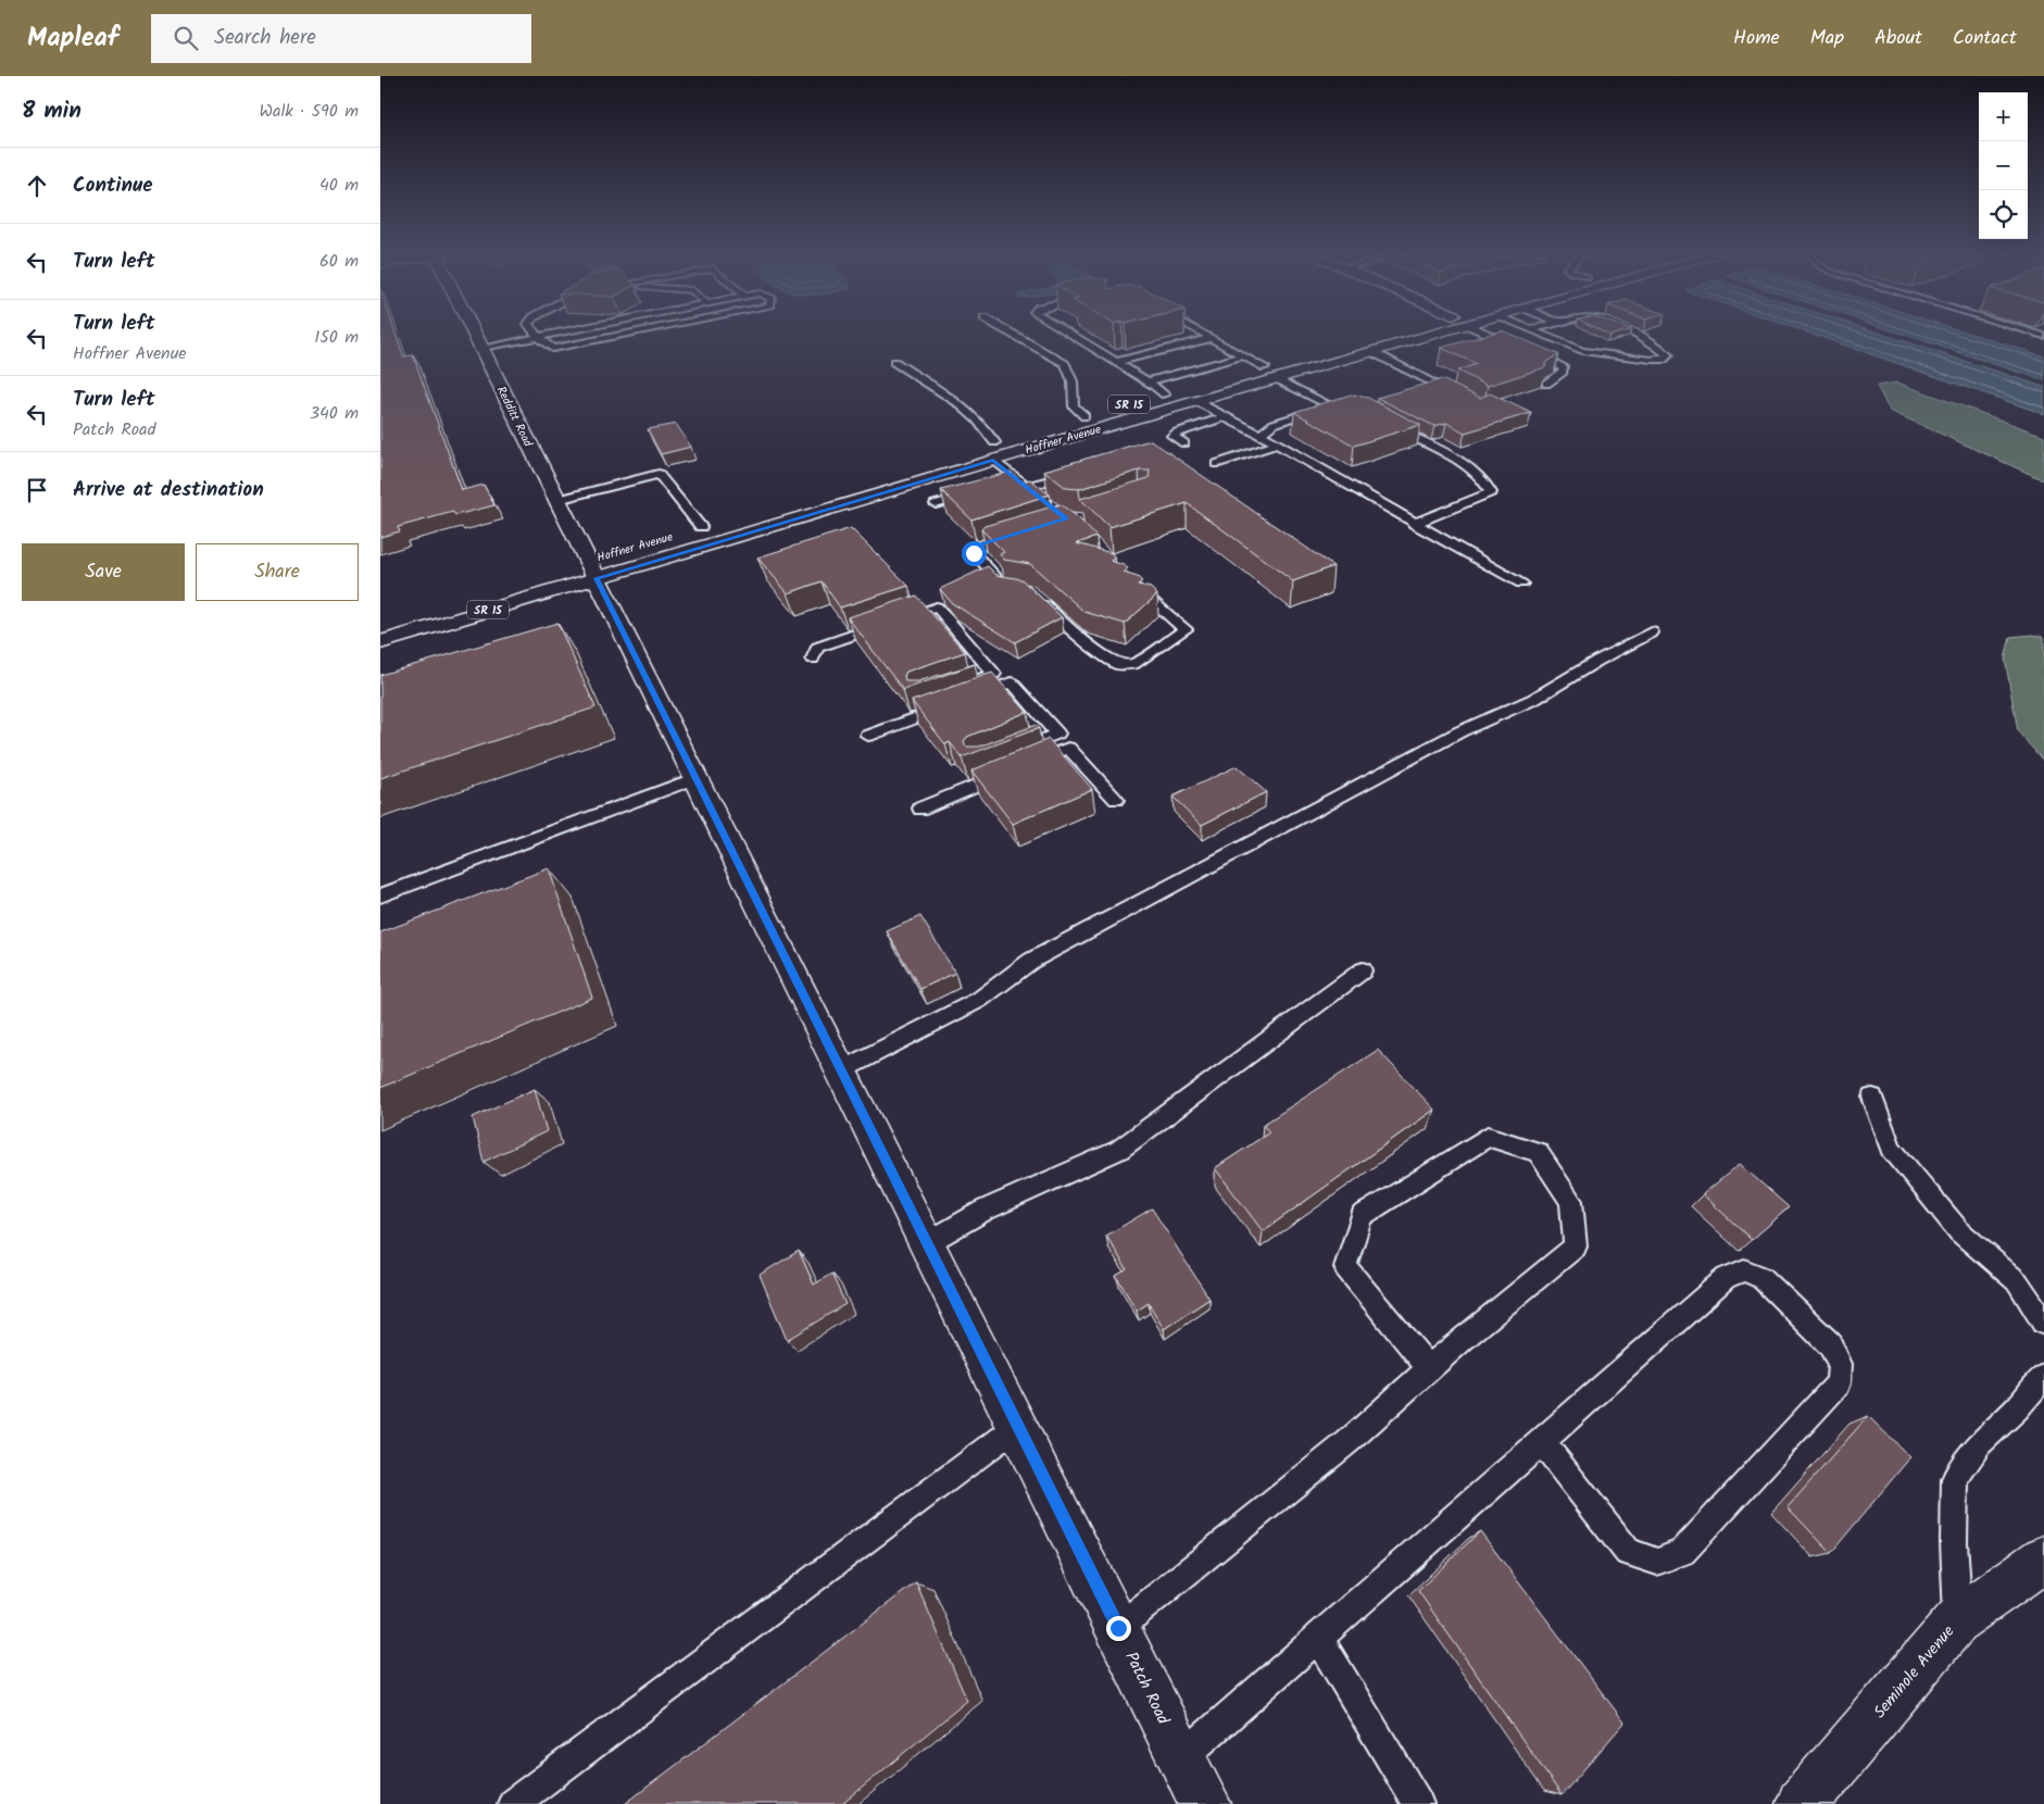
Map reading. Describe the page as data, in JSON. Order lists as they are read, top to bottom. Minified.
{"streets":{"main road":["SR 15","Redditt Road","Hoffner Avenue","Seminole Avenue","Patch Road"]},"crossings":[["Redditt Road","Hoffner Avenue"],["Redditt Road","Patch Road"],["Hoffner Avenue","Patch Road"]],"page":{"header":"Mapleaf","search":"Search here","nav":["Home","Map","About","Contact"],"heading":["8 min","Walk · 590 m"],"map_buttons":["+","−"],"list":[["Continue","40 m"],["Turn left","60 m"],["Turn left","Hoffner Avenue","150 m"],["Turn left","Patch Road","340 m"],"Arrive at destination"],"buttons":["Save","Share"]}}
